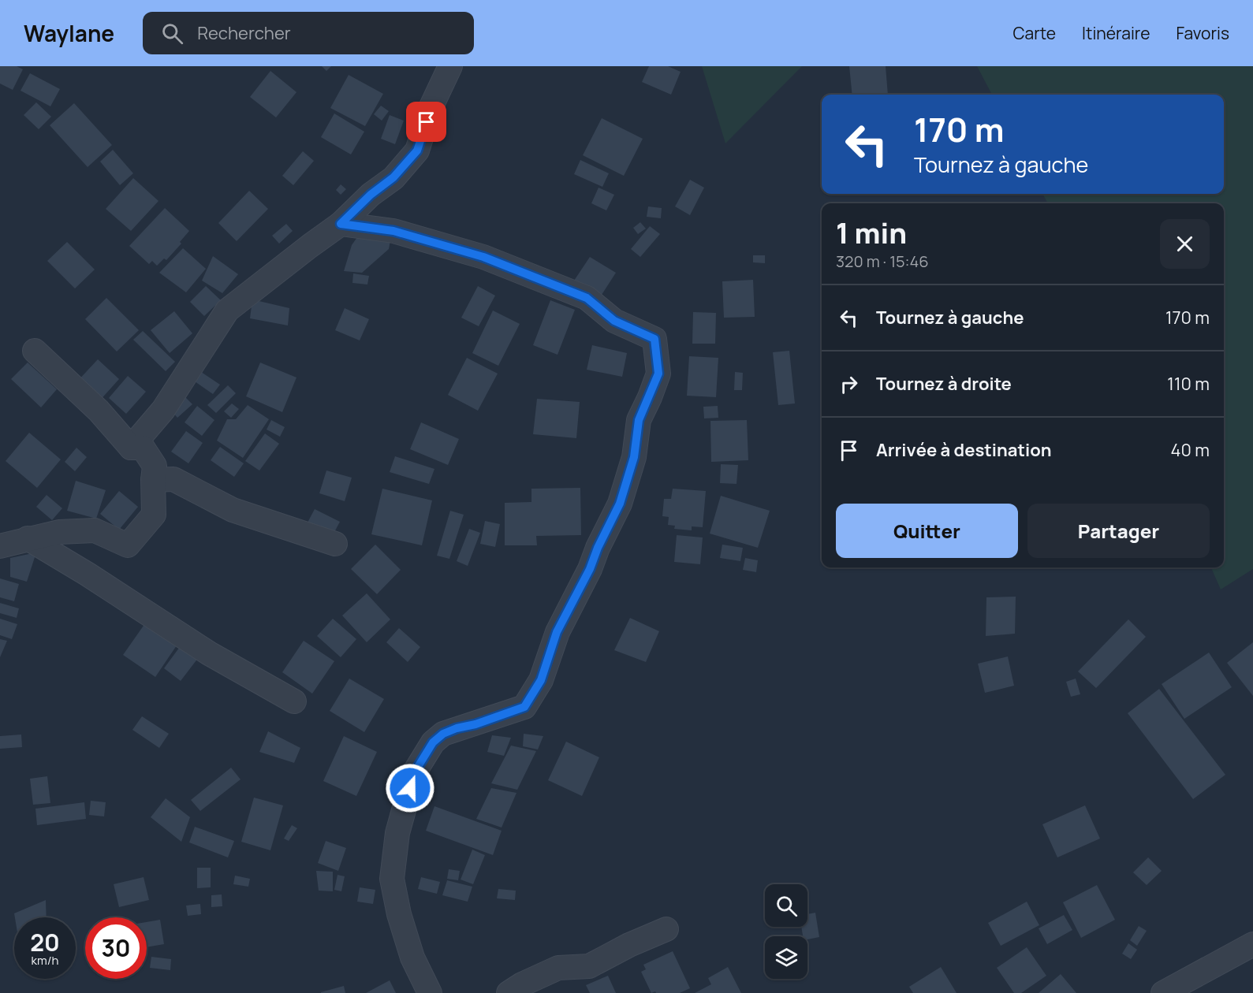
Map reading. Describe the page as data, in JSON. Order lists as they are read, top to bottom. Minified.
{"page":{"header":"Waylane","search":"Rechercher","nav":["Carte","Itinéraire","Favoris"],"turn":["170 m","Tournez à gauche"],"heading":["1 min","320 m · 15:46"],"list":[{"name":"Tournez à gauche","value":"170 m"},{"name":"Tournez à droite","value":"110 m"},{"name":"Arrivée à destination","value":"40 m"}],"buttons":["Quitter","Partager"],"speed":"20 km/h","limit":"30"}}
